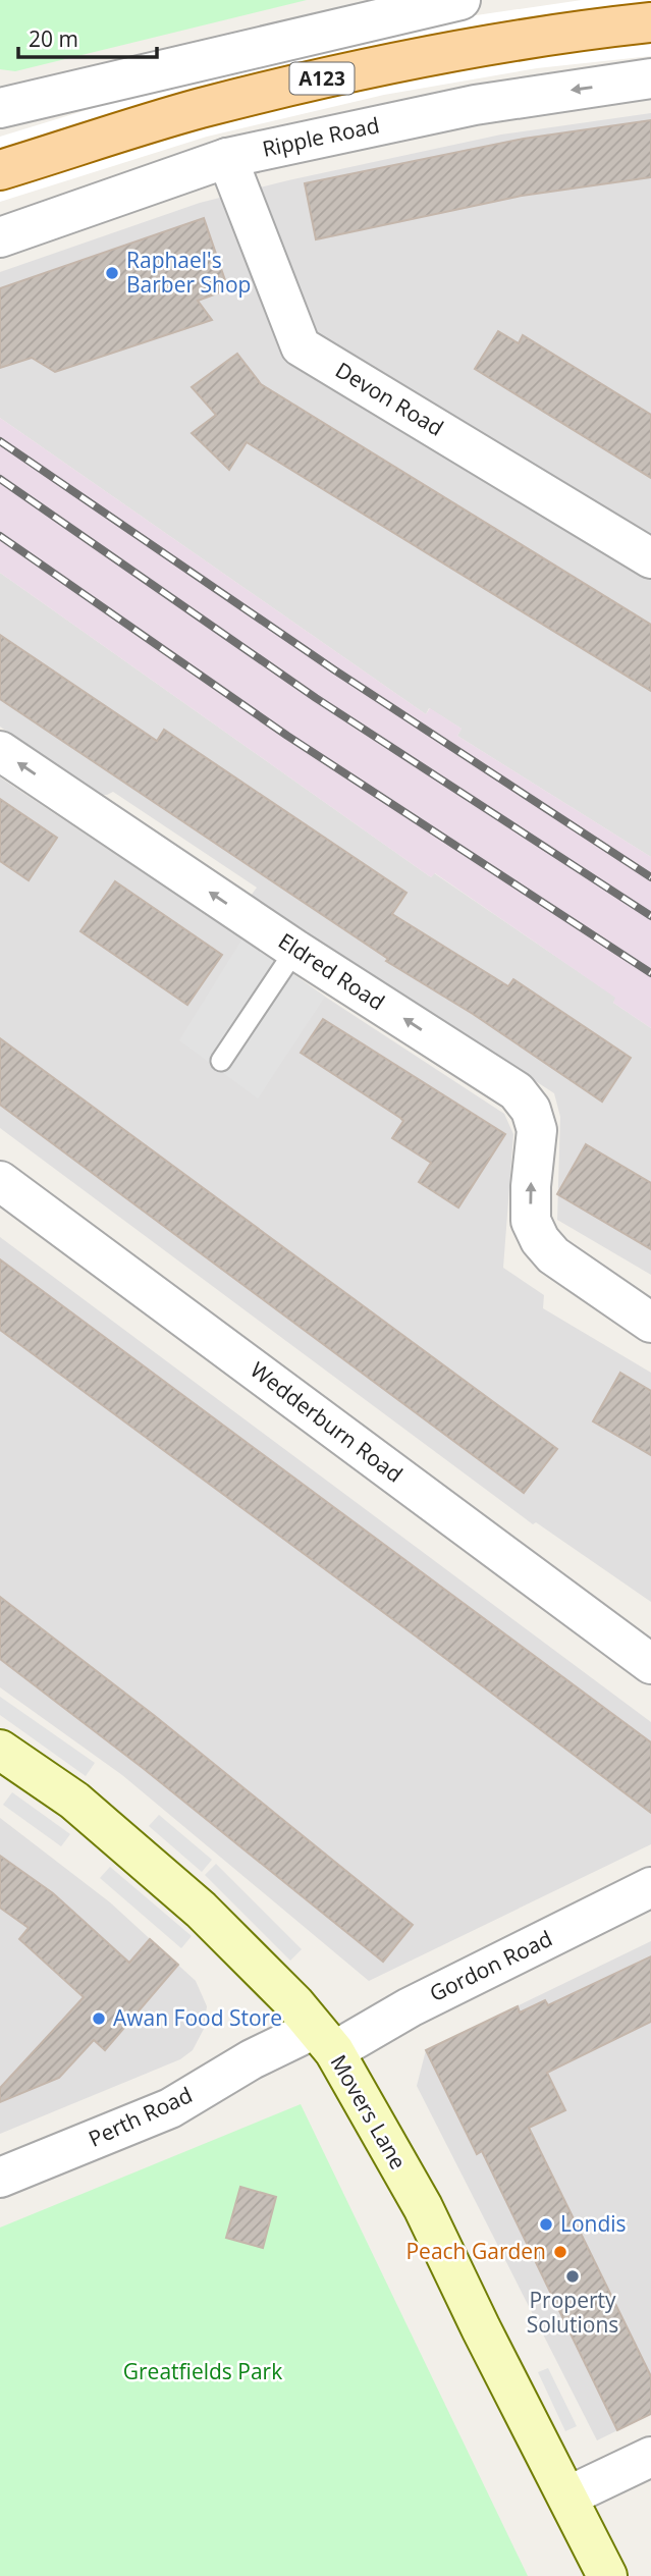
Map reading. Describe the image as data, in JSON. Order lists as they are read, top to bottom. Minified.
{"streets":{"main road":["A123"],"street":["Ripple Road","Devon Road","Eldred Road","Wedderburn Road","Gordon Road","Movers Lane","Perth Road"]},"crossings":[["Ripple Road","Devon Road"],["Gordon Road","Movers Lane"],["Gordon Road","Perth Road"],["Movers Lane","Perth Road"]],"one_way":["Eldred Road"],"parks":["Greatfields Park"],"places":["Raphael's Barber Shop","Awan Food Store","Londis","Peach Garden","Property Solutions"],"scale_bar":"20 m"}
